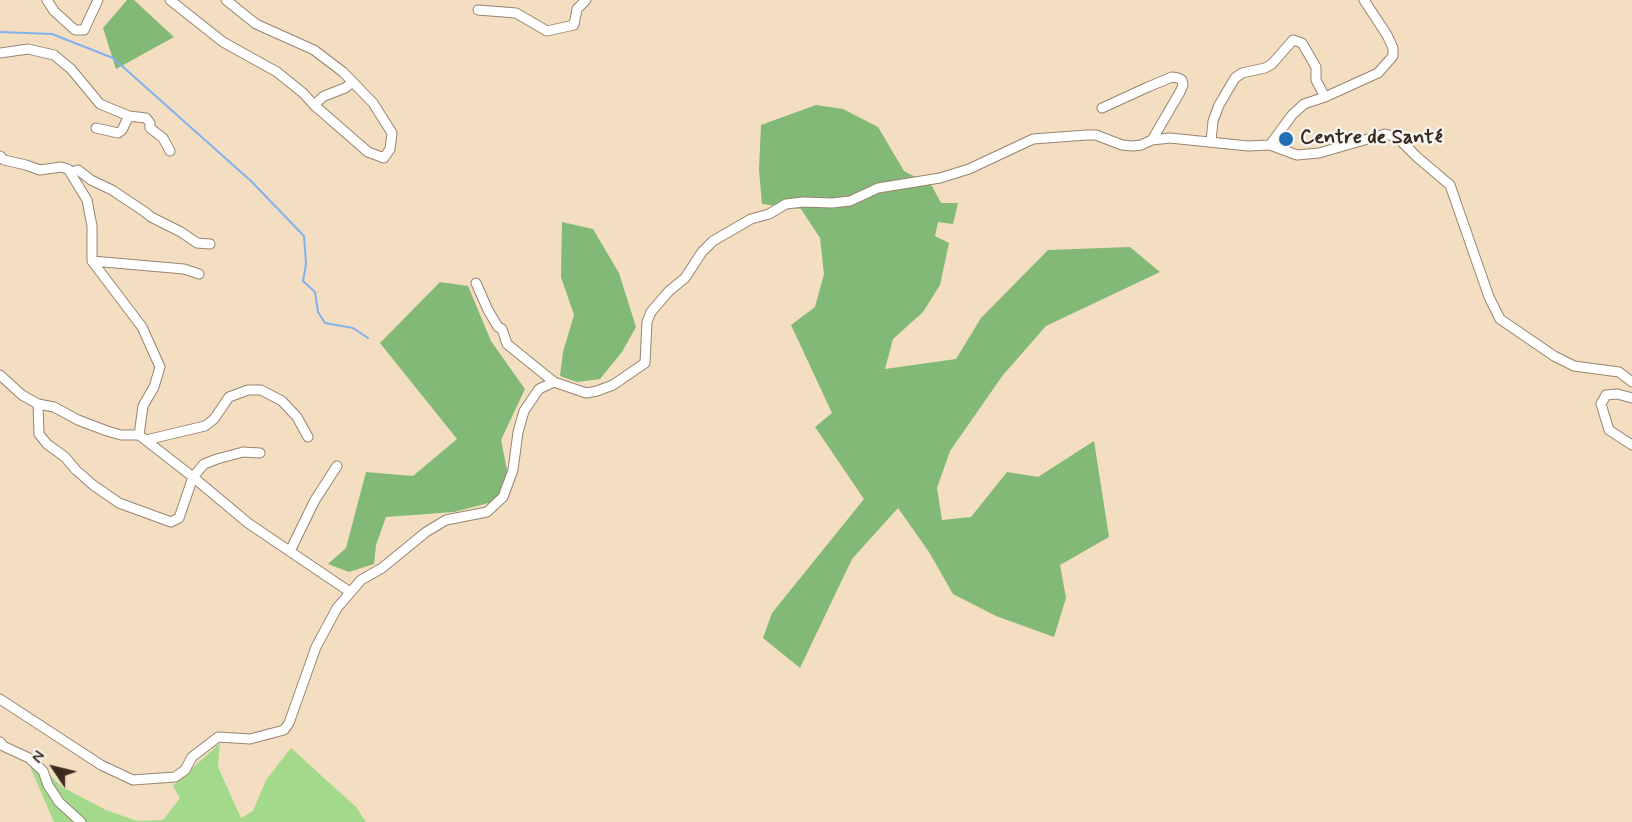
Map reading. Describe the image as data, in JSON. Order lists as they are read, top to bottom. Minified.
{"places":["Centre de Santé"],"north":"top left"}
